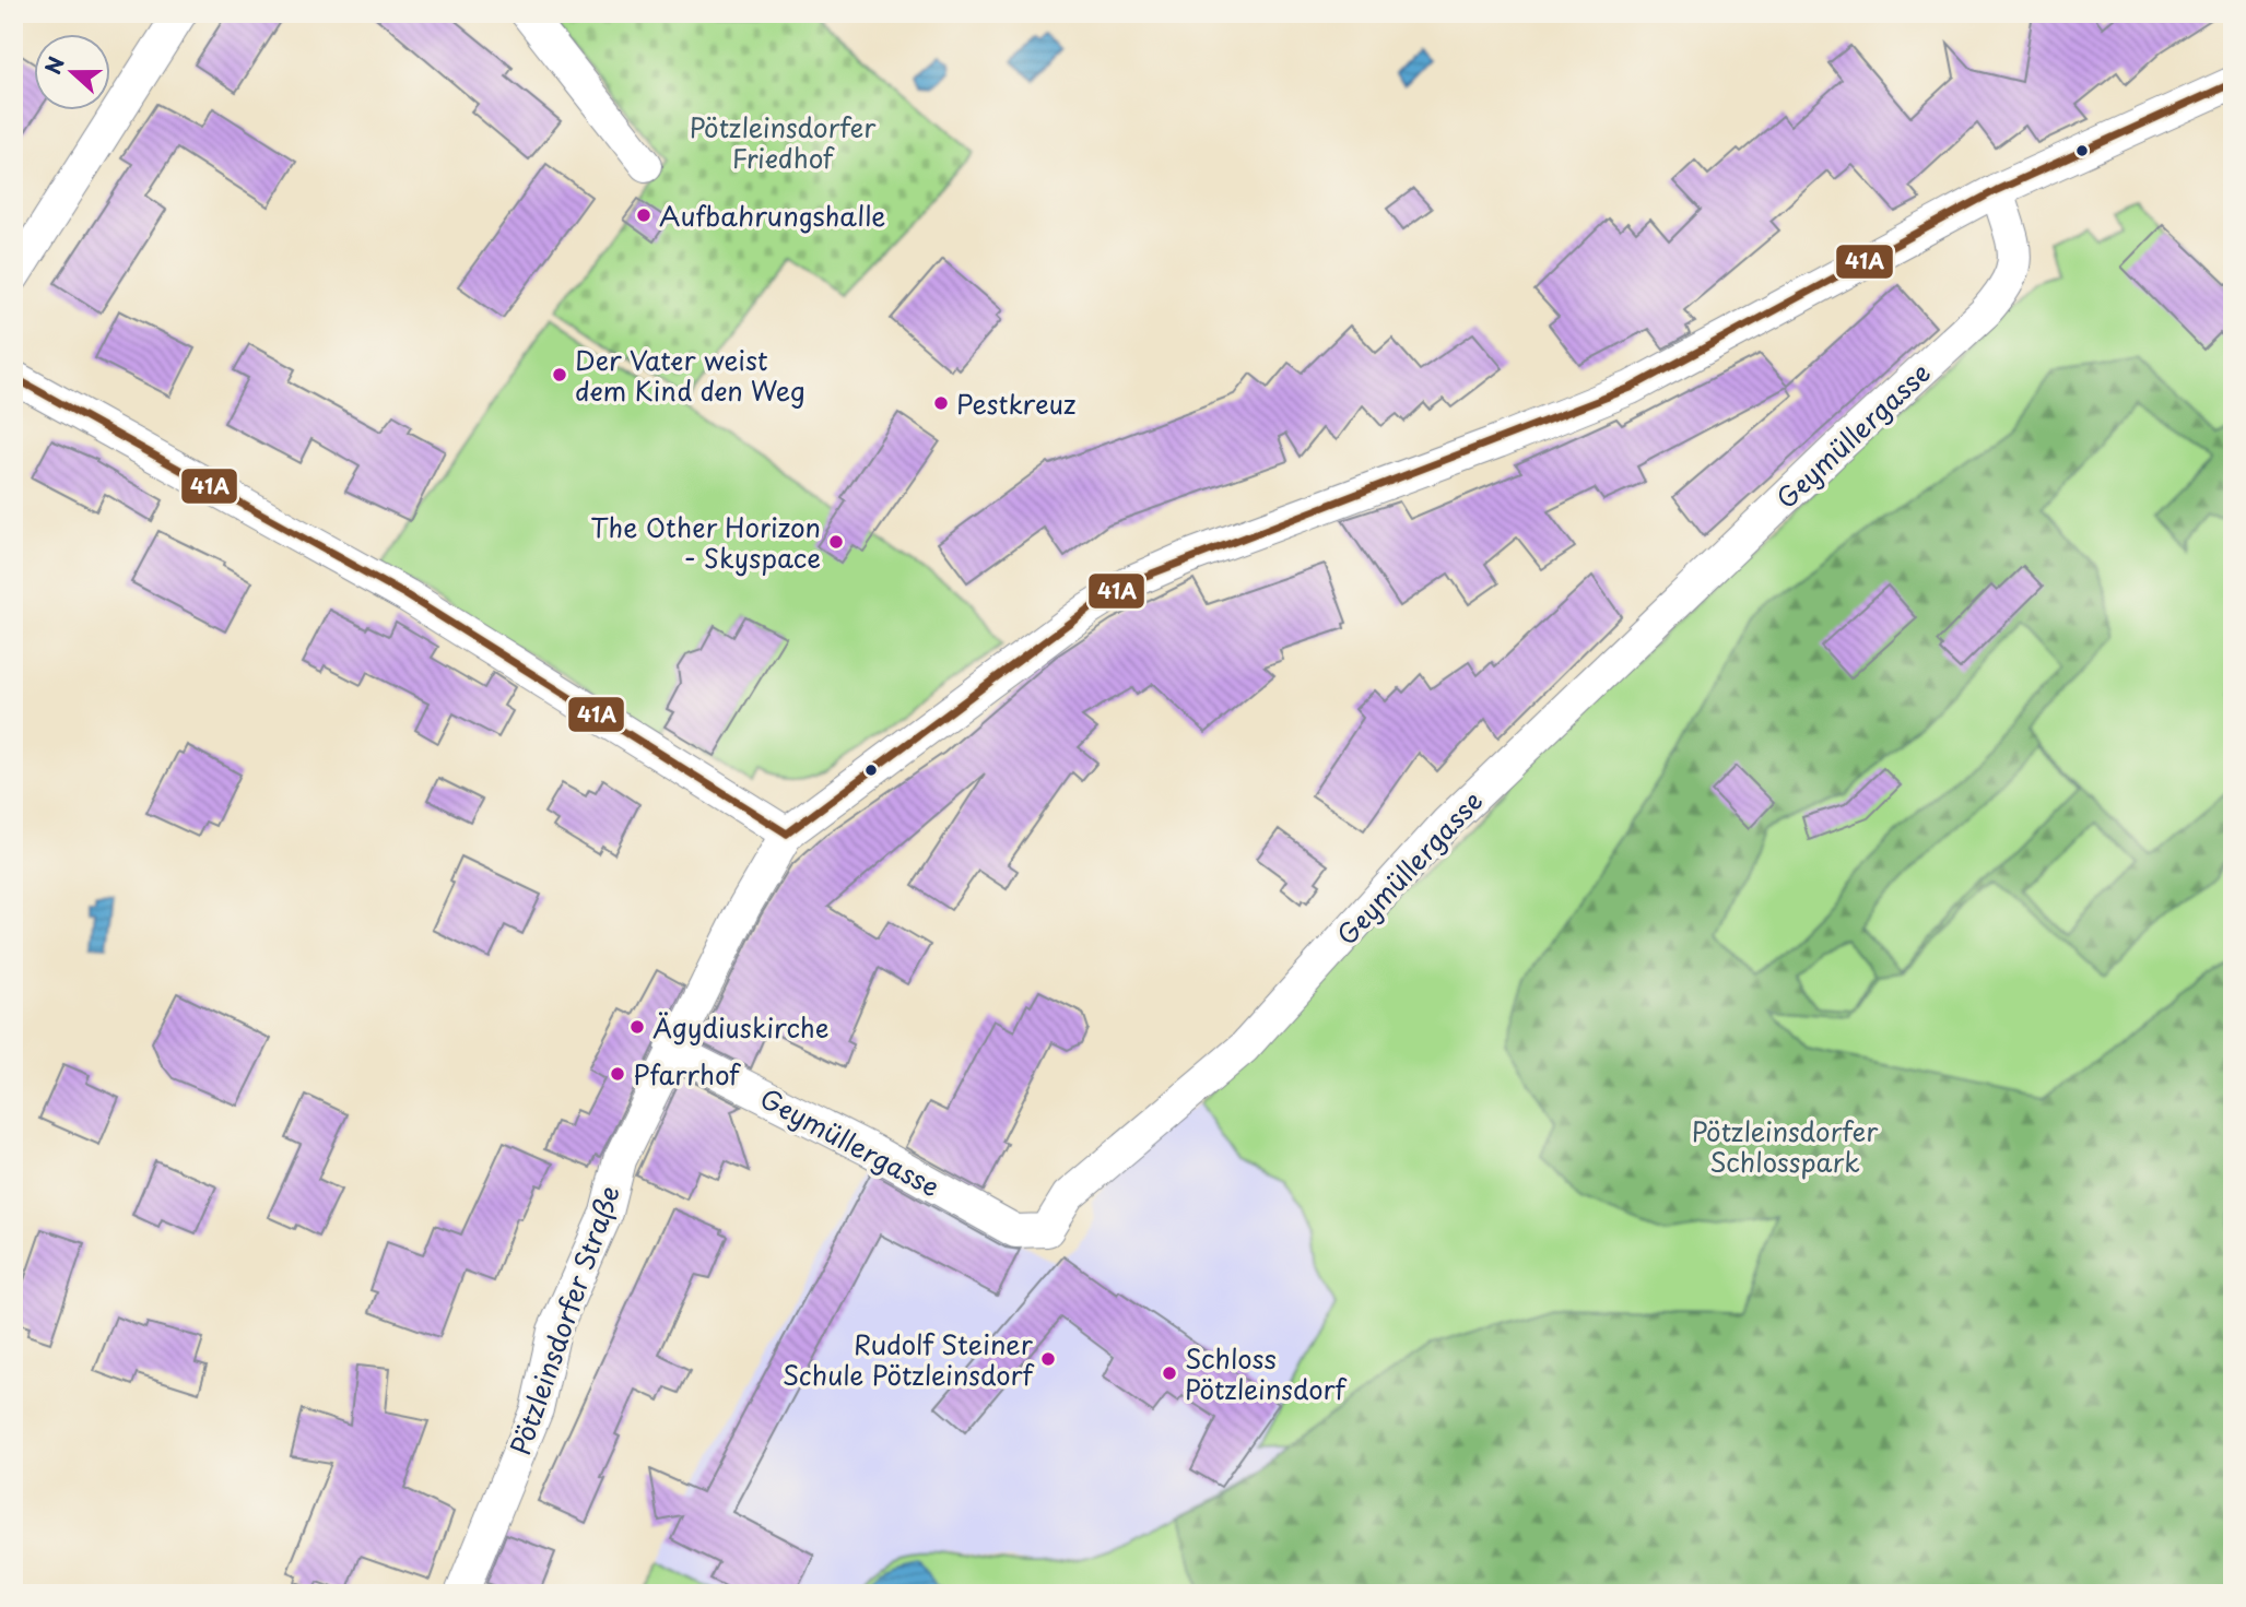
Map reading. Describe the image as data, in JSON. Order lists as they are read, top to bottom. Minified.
{"streets":{"street":["Geymüllergasse","Pötzleinsdorfer Straße"]},"crossings":[["Geymüllergasse","Pötzleinsdorfer Straße"]],"parks":["Pötzleinsdorfer Friedhof","Pötzleinsdorfer Schlosspark"],"places":["Aufbahrungshalle","Der Vater weist dem Kind den Weg","Pestkreuz","The Other Horizon - Skyspace","Ägydiuskirche","Pfarrhof","Rudolf Steiner Schule Pötzleinsdorf","Schloss Pötzleinsdorf"],"lines":["transit line 41A"],"north":"left"}
